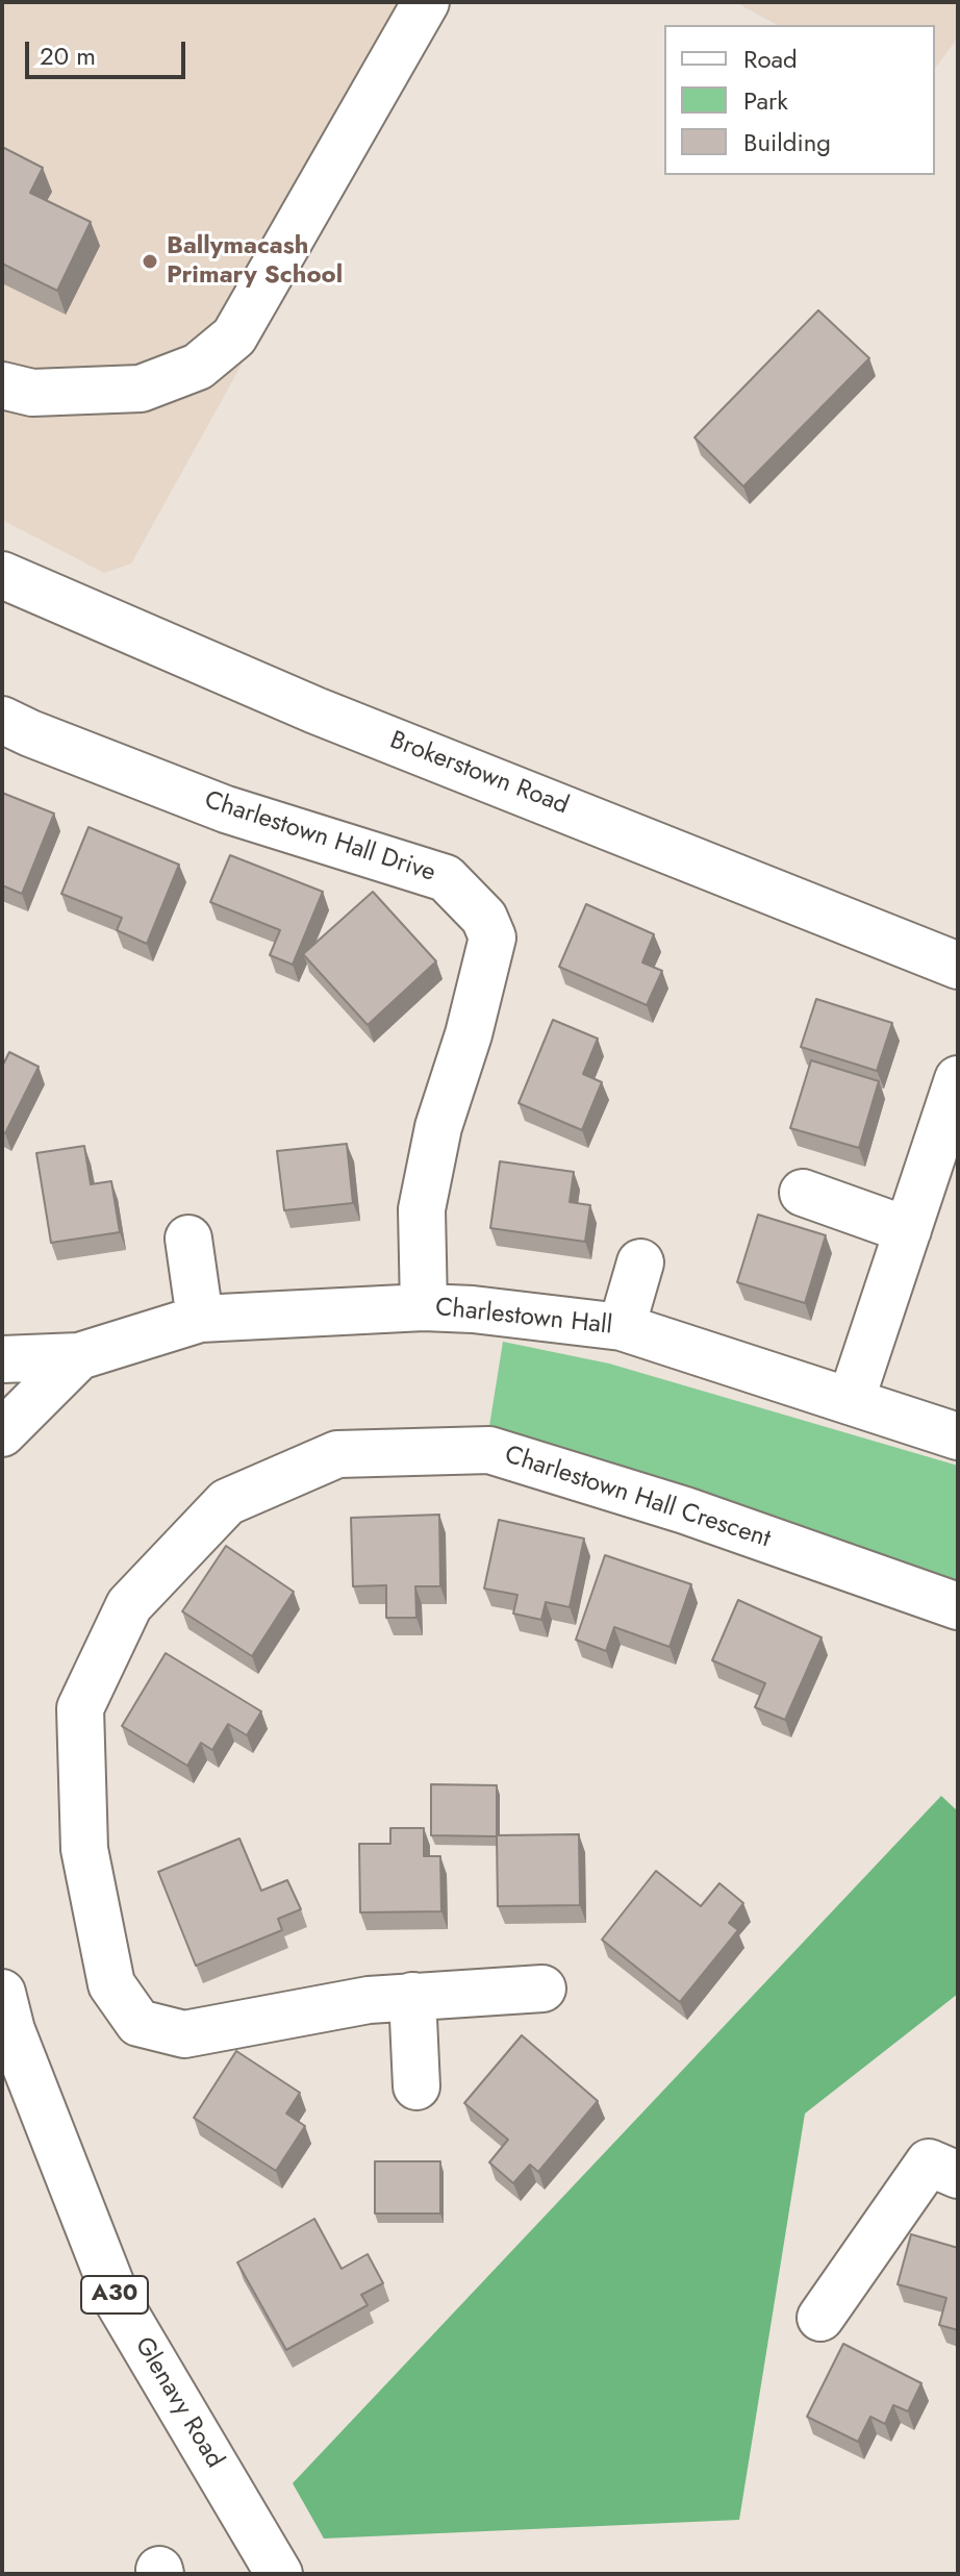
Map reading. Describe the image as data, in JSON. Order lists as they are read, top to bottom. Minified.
{"streets":{"street":["Brokerstown Road","Charlestown Hall Drive","Charlestown Hall","Charlestown Hall Crescent","A30","Glenavy Road"]},"crossings":[["Charlestown Hall Drive","Charlestown Hall"]],"places":["Ballymacash Primary School"],"legend":["Road","Park","Building"],"scale_bar":"20 m"}
